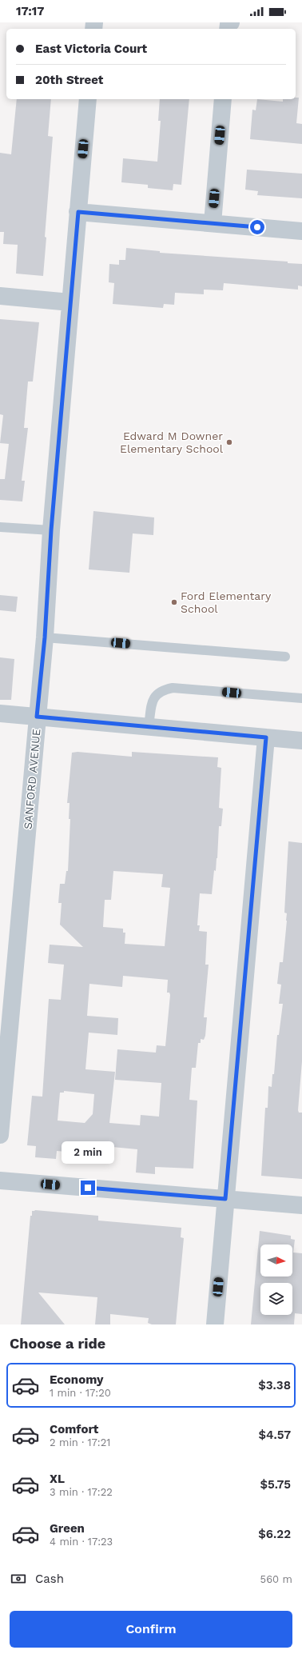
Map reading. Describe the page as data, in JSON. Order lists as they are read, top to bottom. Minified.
{"streets":{"street":["SANFORD AVENUE"]},"places":["Edward M Downer Elementary School","Ford Elementary School"],"north":"right","page":{"status":"17:17","banner":["East Victoria Court","20th Street"],"bubble":"2 min","heading":"Choose a ride","list":[{"name":"Economy","note":"1 min · 17:20","value":"$3.38"},{"name":"Comfort","note":"2 min · 17:21","value":"$4.57"},{"name":"XL","note":"3 min · 17:22","value":"$5.75"},{"name":"Green","note":"4 min · 17:23","value":"$6.22"}],"pay":["Cash","560 m"],"buttons":"Confirm"}}
